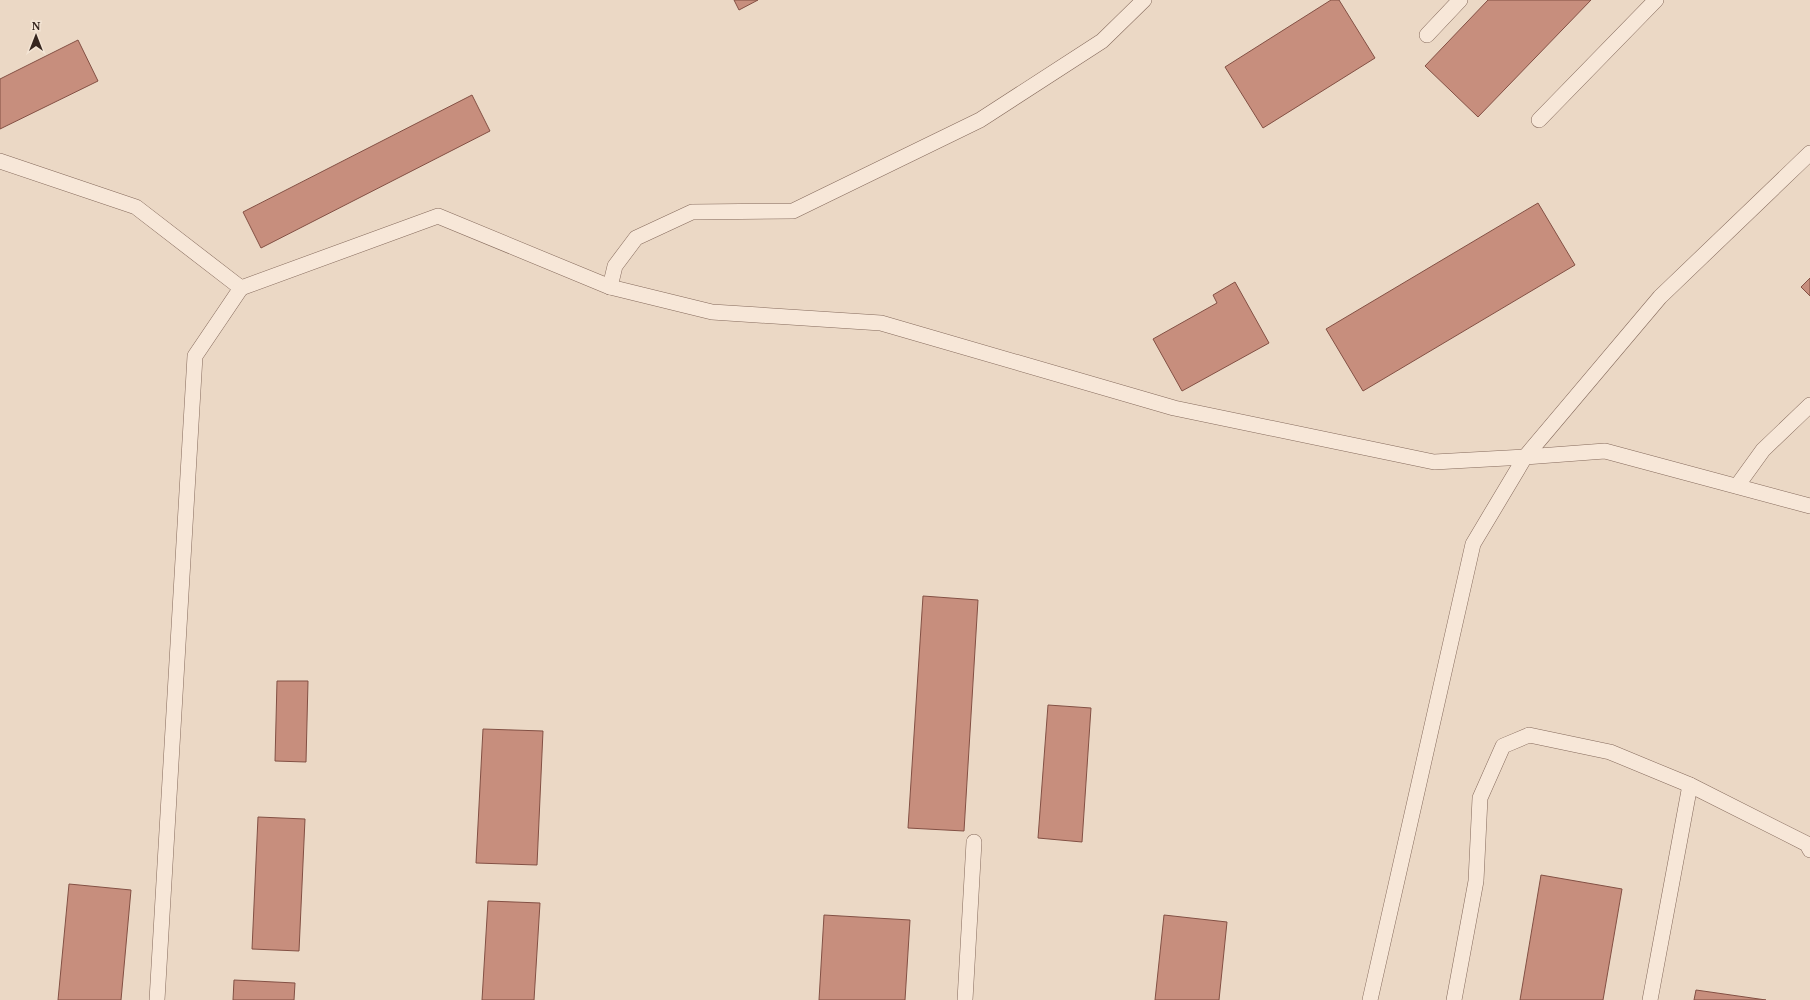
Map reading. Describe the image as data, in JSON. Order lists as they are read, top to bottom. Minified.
{"north":"top"}
